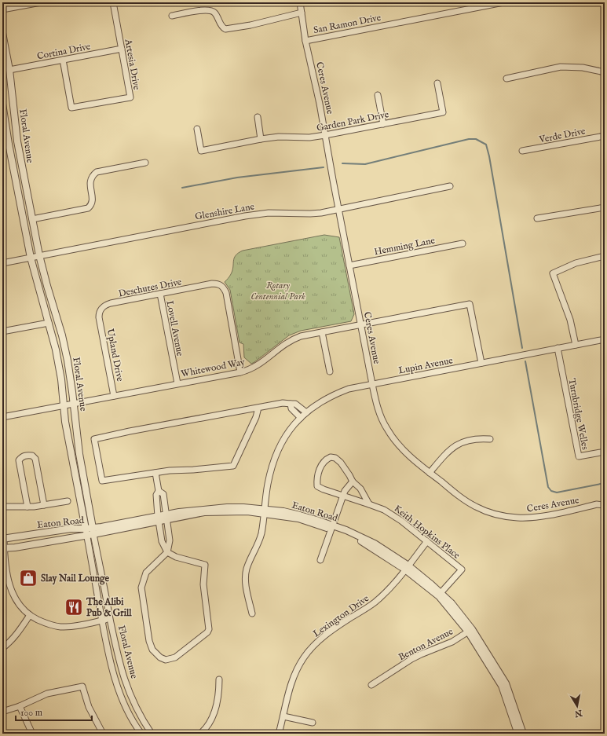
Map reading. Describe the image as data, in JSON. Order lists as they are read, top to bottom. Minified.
{"streets":{"street":["San Ramon Drive","Cortina Drive","Artesia Drive","Ceres Avenue","Garden Park Drive","Verde Drive","Floral Avenue","Glenshire Lane","Hemming Lane","Deschutes Drive","Lovell Avenue","Upland Drive","Lupin Avenue","Whitewood Way","Turnbridge Welles","Eaton Road","Keith Hopkins Place","Lexington Drive","Benton Avenue"]},"crossings":[["San Ramon Drive","Ceres Avenue"],["Cortina Drive","Artesia Drive"],["Cortina Drive","Floral Avenue"],["Ceres Avenue","Garden Park Drive"],["Ceres Avenue","Glenshire Lane"],["Ceres Avenue","Hemming Lane"],["Ceres Avenue","Lupin Avenue"],["Ceres Avenue","Whitewood Way"],["Floral Avenue","Glenshire Lane"],["Floral Avenue","Whitewood Way"],["Floral Avenue","Eaton Road"],["Deschutes Drive","Lovell Avenue"],["Deschutes Drive","Upland Drive"],["Deschutes Drive","Whitewood Way"],["Lovell Avenue","Whitewood Way"],["Upland Drive","Whitewood Way"],["Lupin Avenue","Whitewood Way"],["Lupin Avenue","Turnbridge Welles"],["Lupin Avenue","Eaton Road"],["Eaton Road","Keith Hopkins Place"],["Eaton Road","Lexington Drive"],["Eaton Road","Benton Avenue"],["Keith Hopkins Place","Lexington Drive"]],"parks":["Rotary Centennial Park"],"places":{"shop":["Slay Nail Lounge"],"restaurant":["The Alibi Pub & Grill"]},"scale_bar":"100 m","north":"bottom"}
